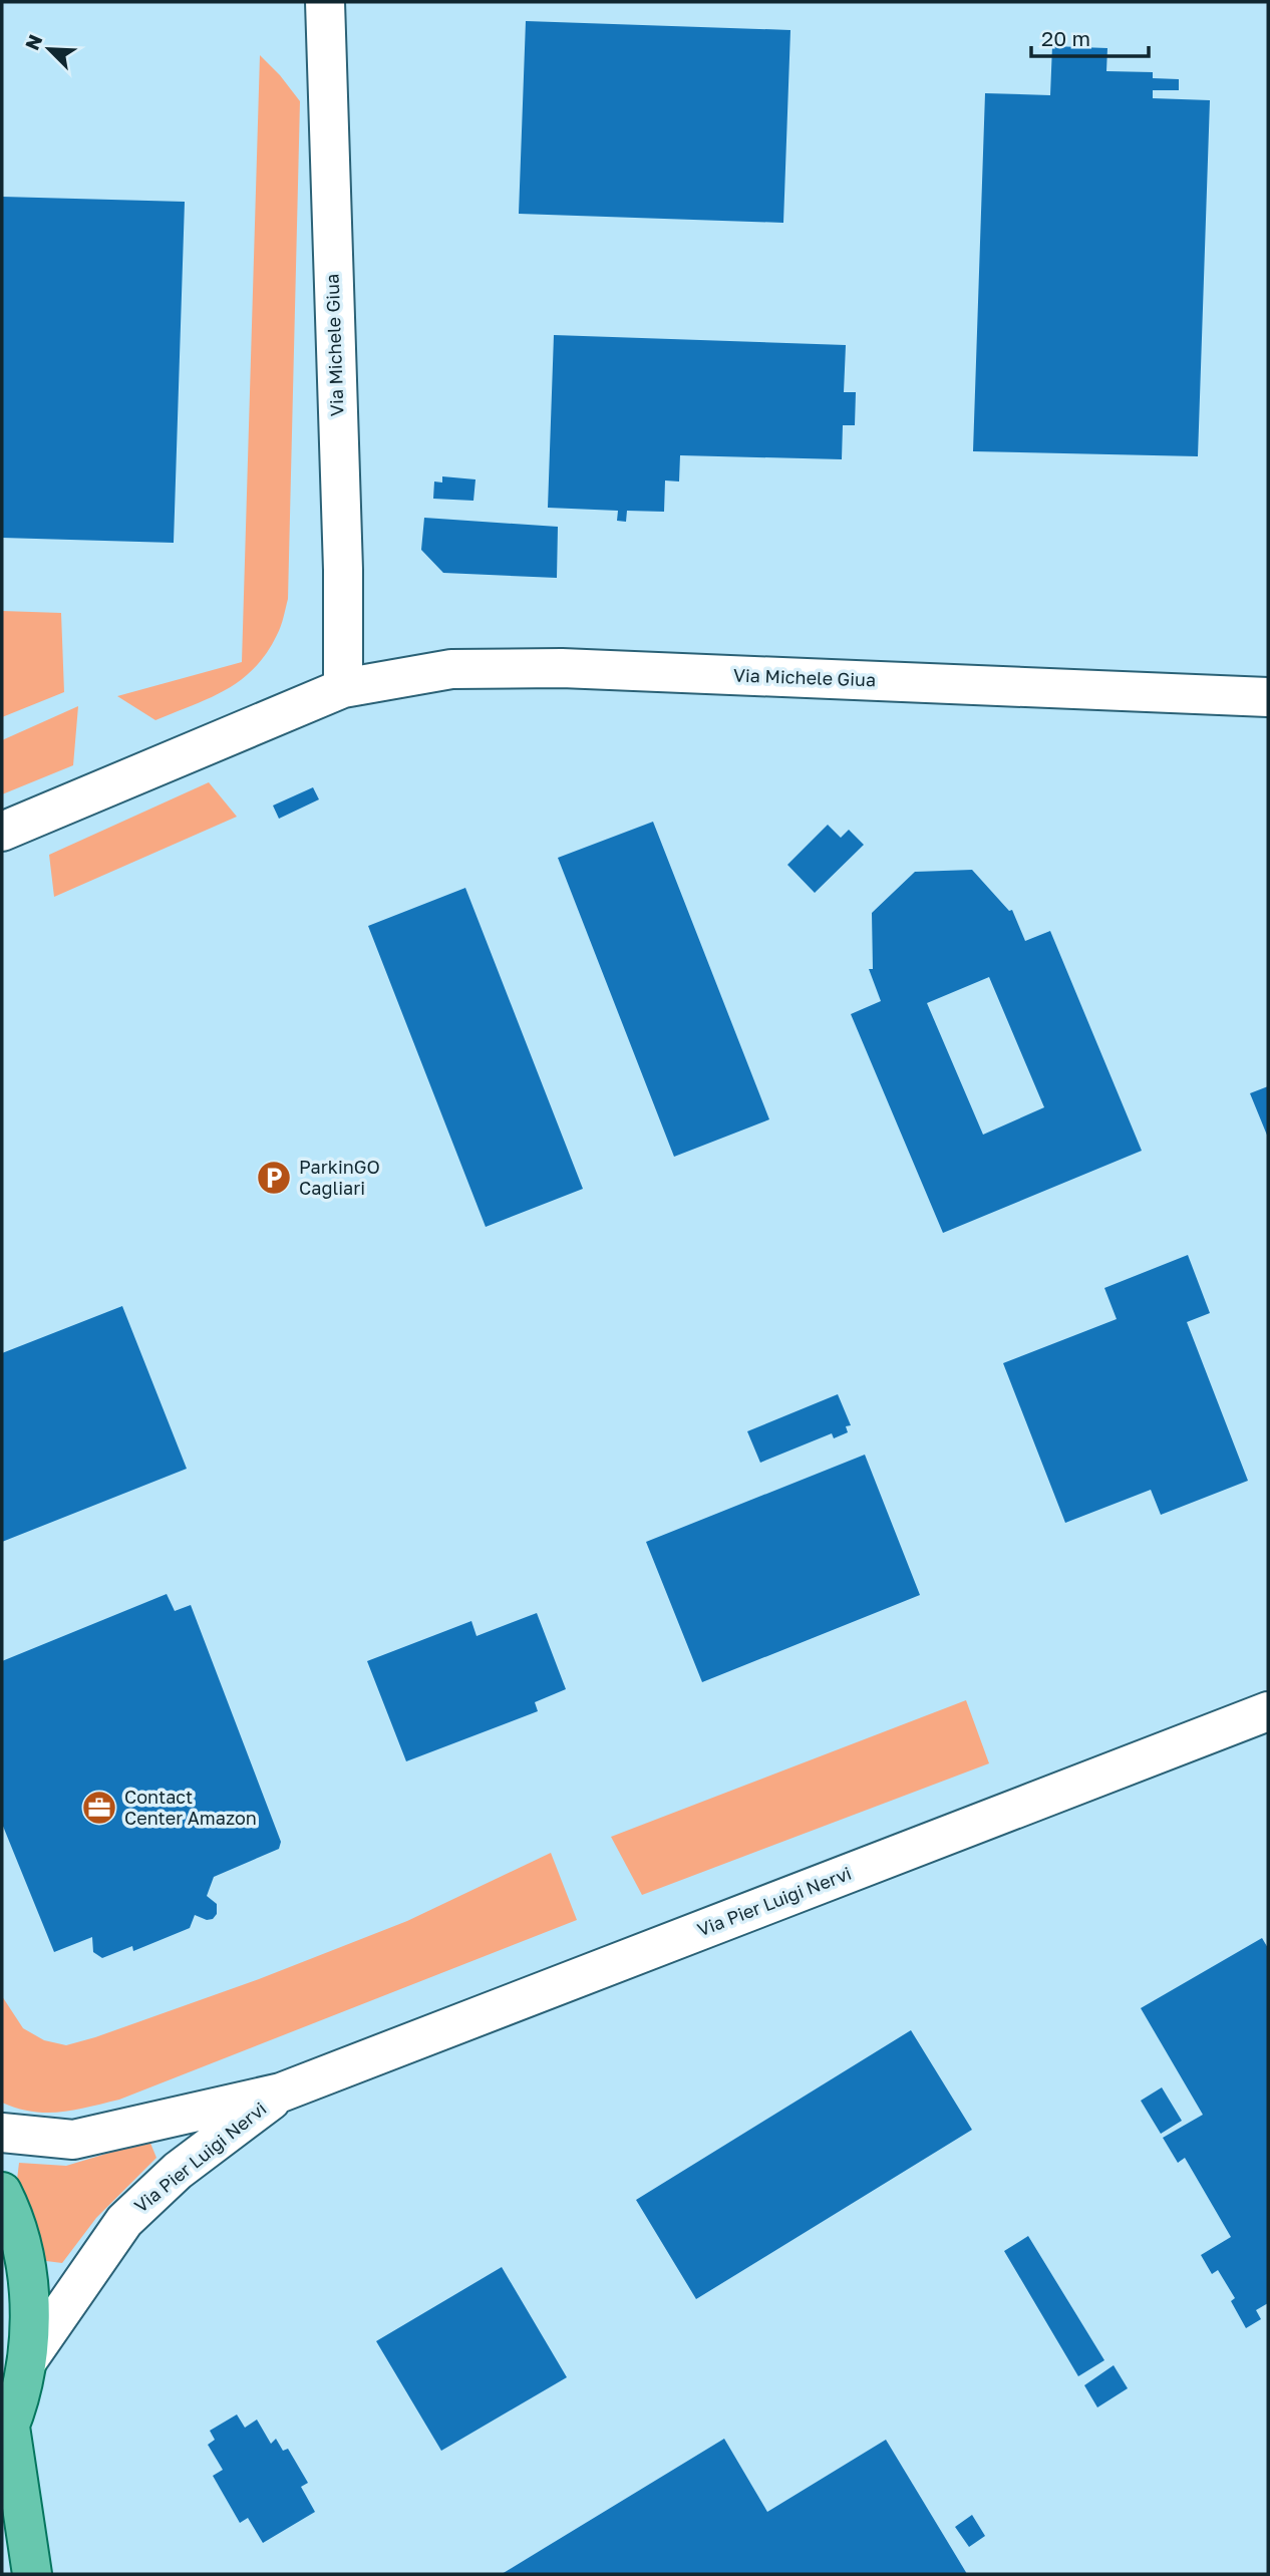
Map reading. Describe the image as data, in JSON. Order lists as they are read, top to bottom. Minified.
{"streets":{"street":["Via Michele Giua","Via Pier Luigi Nervi"]},"places":{"parking":["ParkinGO Cagliari"],"office":["Contact Center Amazon"]},"scale_bar":"20 m","north":"top left"}
